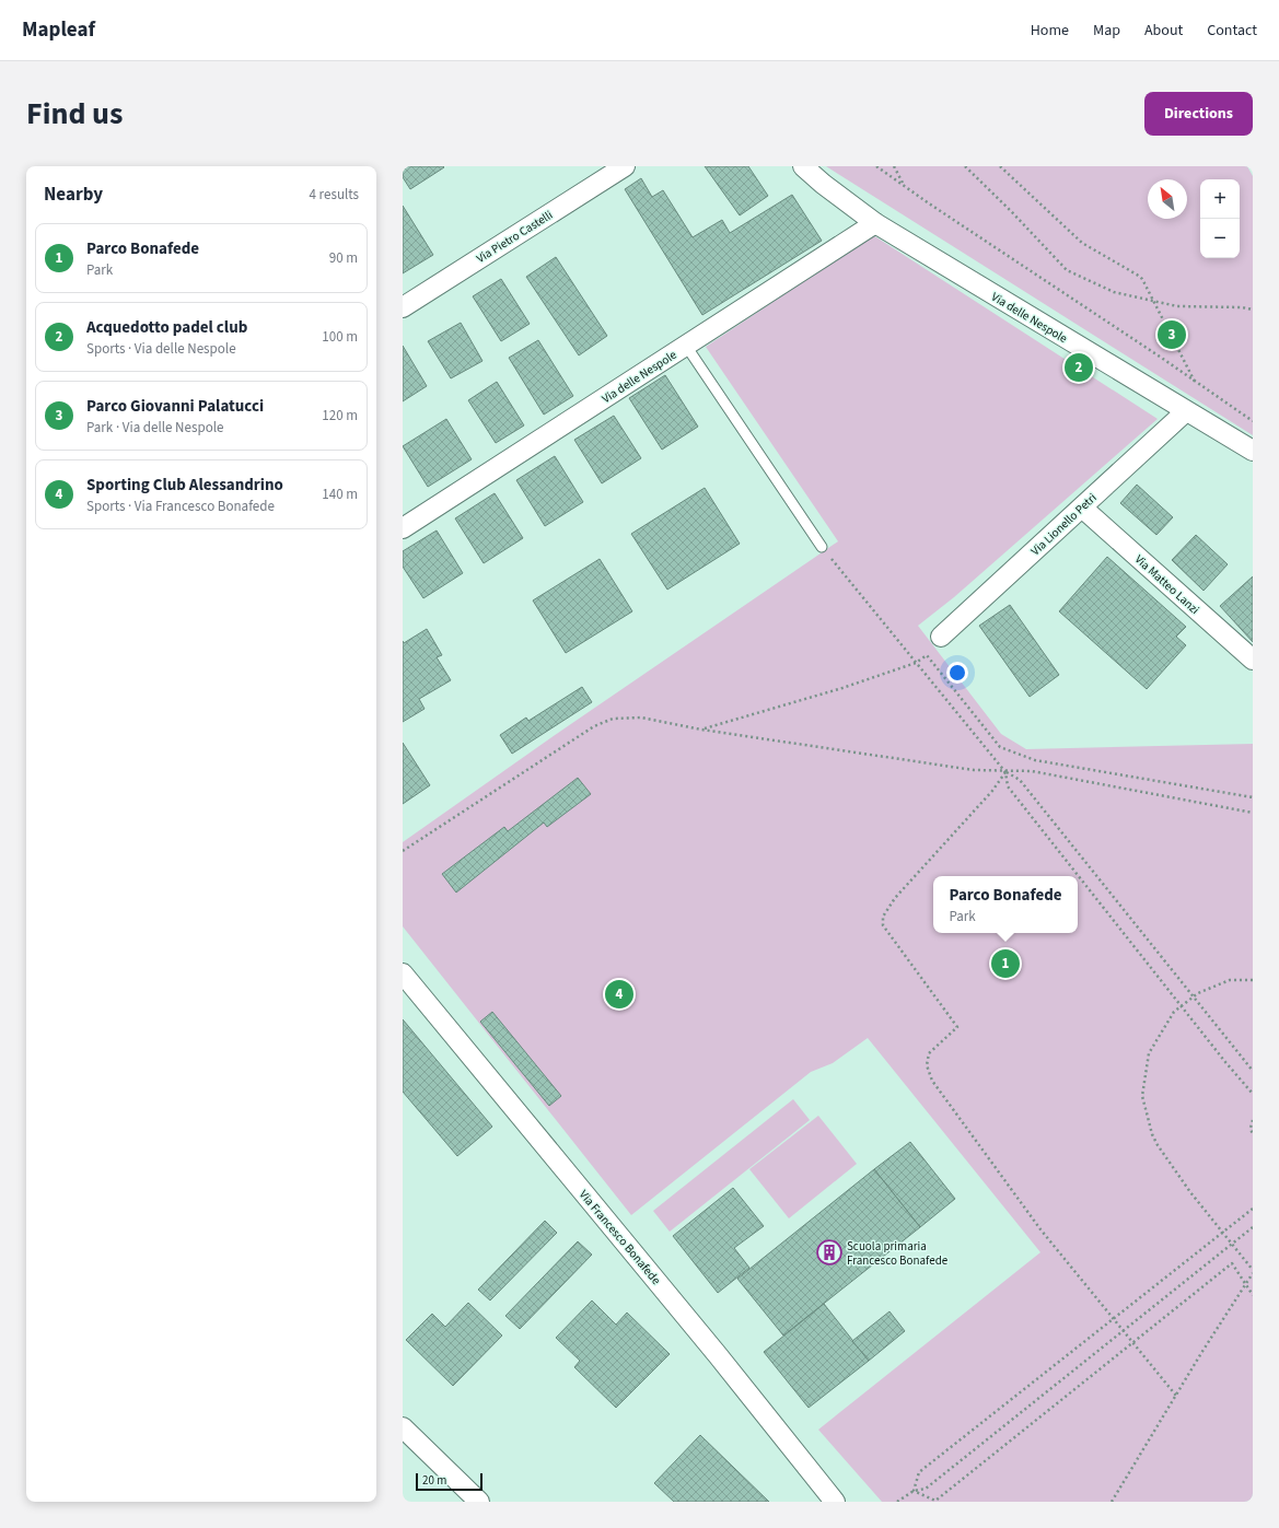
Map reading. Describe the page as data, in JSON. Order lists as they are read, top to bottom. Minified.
{"streets":{"street":["Via Pietro Castelli","Via delle Nespole","Via Lionello Petri","Via Matteo Lanzi","Via Francesco Bonafede"]},"crossings":[["Via delle Nespole","Via Lionello Petri"],["Via Lionello Petri","Via Matteo Lanzi"]],"places":{"building":["Scuola primaria Francesco Bonafede"]},"scale_bar":"20 m","north":"top left","page":{"header":"Mapleaf","nav":["Home","Map","About","Contact"],"title":"Find us","buttons":"Directions","heading":["Nearby","4 results"],"map_buttons":["+","−"],"list":[{"mark":"1","name":"Parco Bonafede","note":"Park","value":"90 m"},{"mark":"2","name":"Acquedotto padel club","note":"Sports · Via delle Nespole","value":"100 m"},{"mark":"3","name":"Parco Giovanni Palatucci","note":"Park · Via delle Nespole","value":"120 m"},{"mark":"4","name":"Sporting Club Alessandrino","note":"Sports · Via Francesco Bonafede","value":"140 m"}],"pins":["3","2","1","4"],"popup":["Parco Bonafede","Park"],"scale":"20 m"}}
